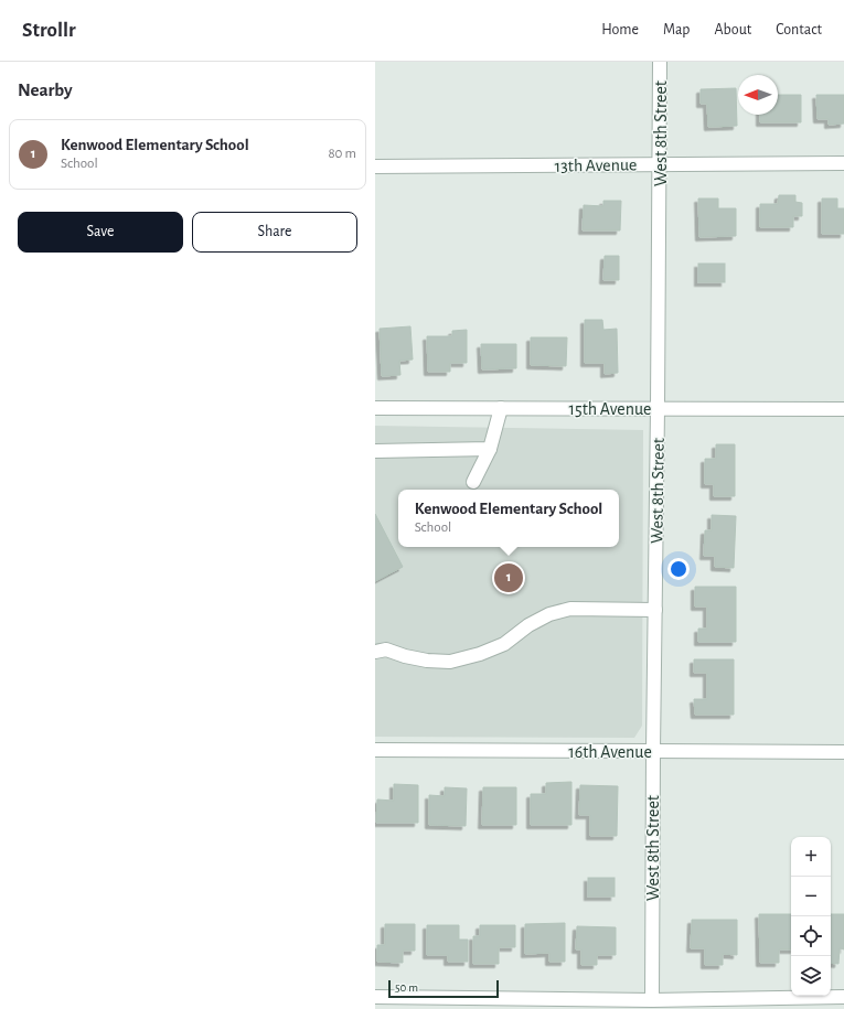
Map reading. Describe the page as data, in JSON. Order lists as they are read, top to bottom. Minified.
{"streets":{"street":["West 8th Street","13th Avenue","15th Avenue","16th Avenue"]},"crossings":[["West 8th Street","13th Avenue"],["West 8th Street","15th Avenue"],["West 8th Street","16th Avenue"]],"scale_bar":"50 m","north":"left","page":{"header":"Strollr","nav":["Home","Map","About","Contact"],"heading":"Nearby","list":[{"mark":"1","name":"Kenwood Elementary School","note":"School","value":"80 m"}],"buttons":["Save","Share"],"popup":["Kenwood Elementary School","School"],"pins":"1","map_buttons":["+","−"],"scale":"50 m"}}
